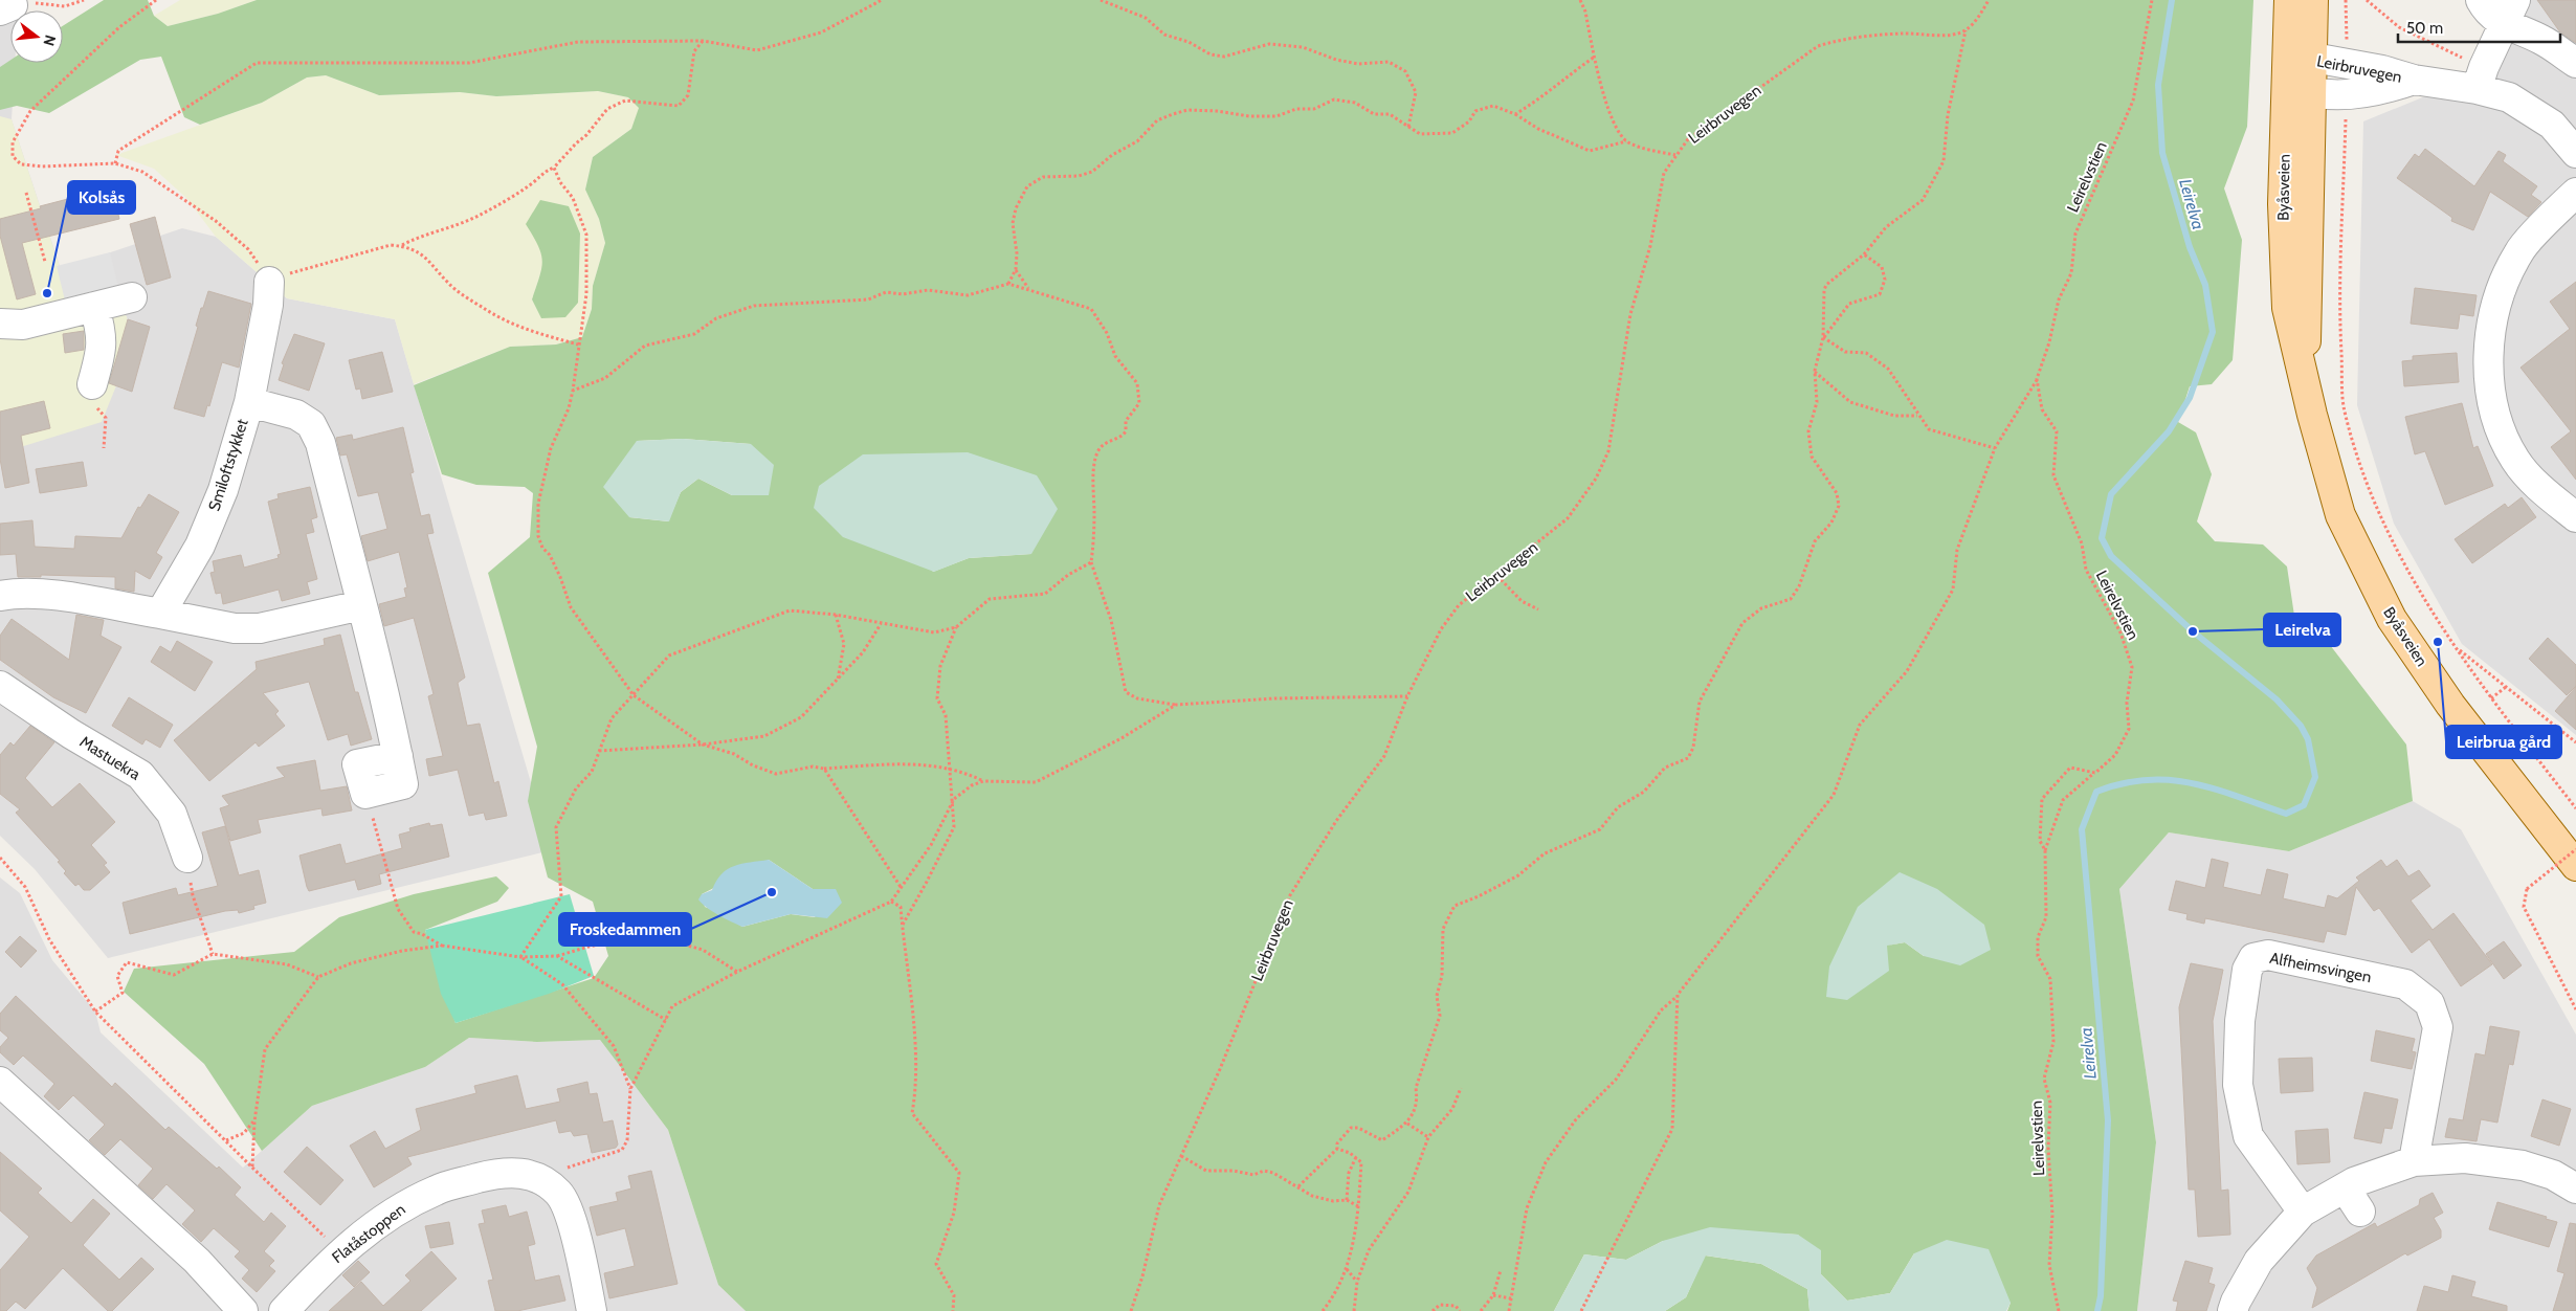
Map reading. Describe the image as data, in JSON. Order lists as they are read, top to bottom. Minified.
{"streets":{"main road":["Byåsveien"],"street":["Leirbruvegen","Smiloftstykket","Mastuekra","Alfheimsvingen","Flatåstoppen"],"path":["Leirelvstien"]},"crossings":[["Leirbruvegen","Byåsveien"]],"water":["Leirelva"],"places":["Kolsås","Leirelva","Leirbrua gård","Froskedammen"],"scale_bar":"50 m","north":"right"}
